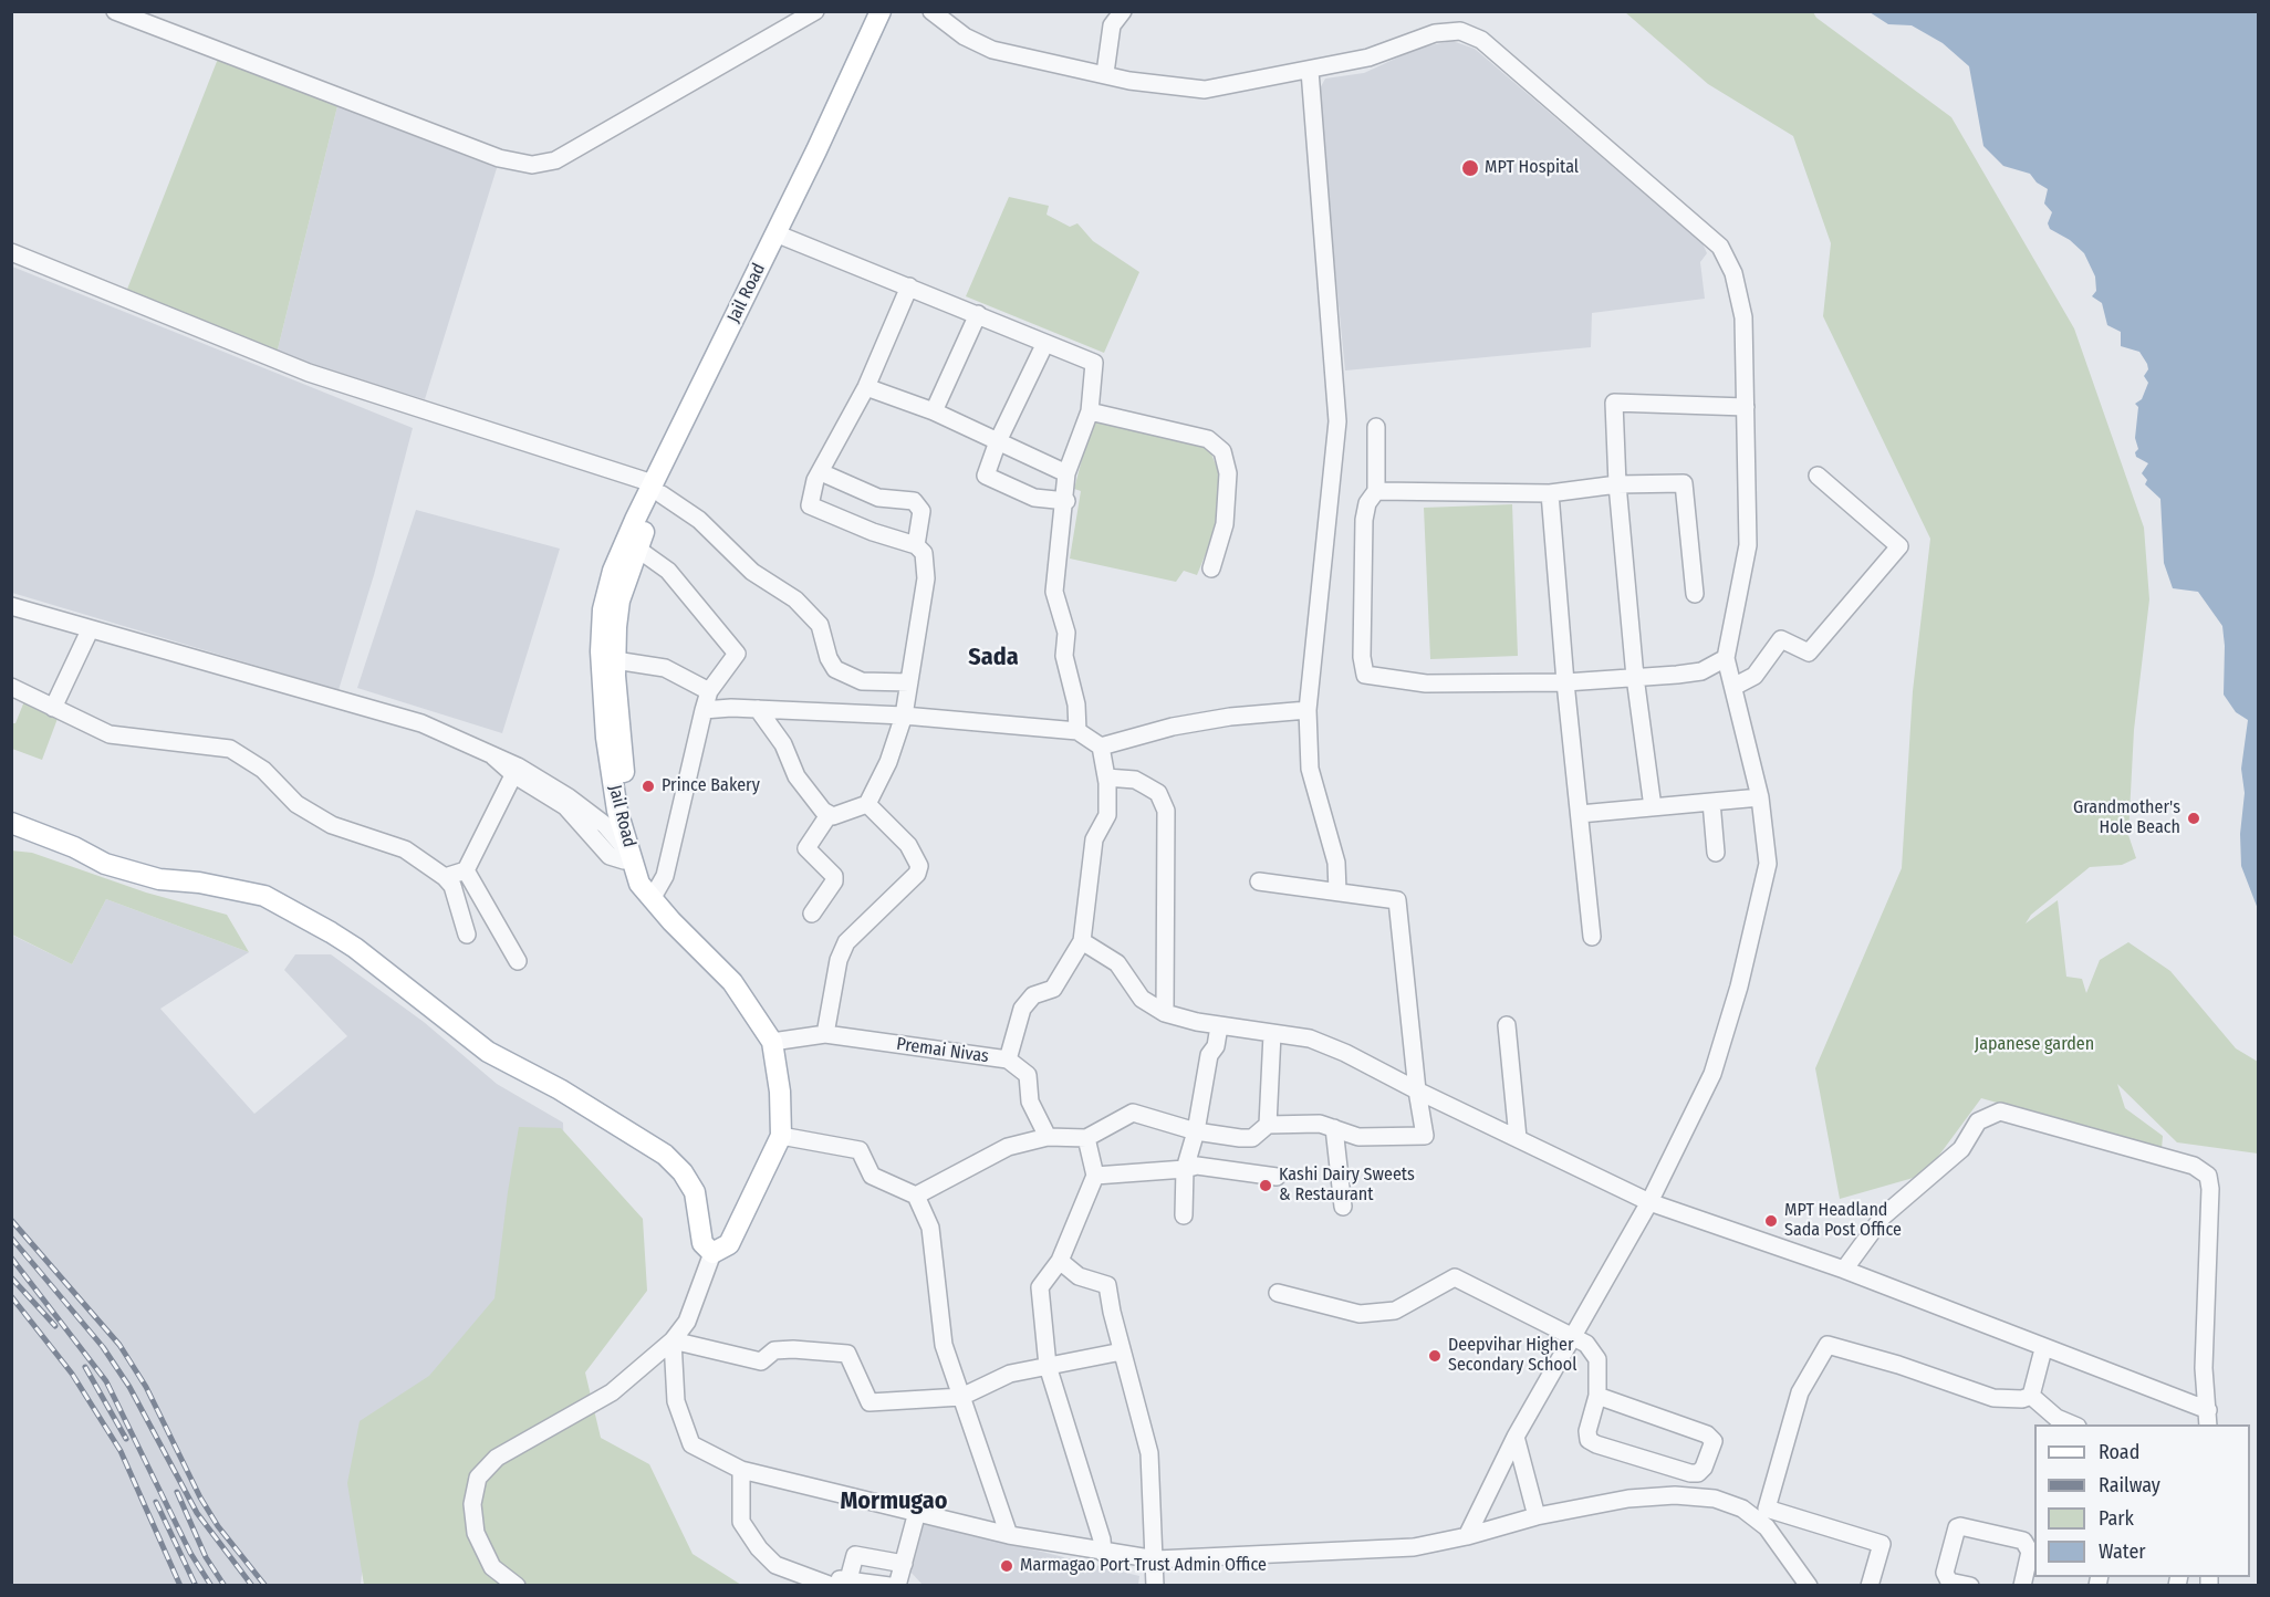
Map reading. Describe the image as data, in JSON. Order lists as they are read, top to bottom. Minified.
{"streets":{"main road":["Jail Road"],"street":["Premai Nivas"]},"districts":["Sada","Mormugao"],"parks":["Japanese garden"],"places":["MPT Hospital","Prince Bakery","Grandmother's Hole Beach","Kashi Dairy Sweets & Restaurant","MPT Headland Sada Post Office","Deepvihar Higher Secondary School","Marmagao Port Trust Admin Office"],"legend":["Road","Railway","Park","Water"]}
